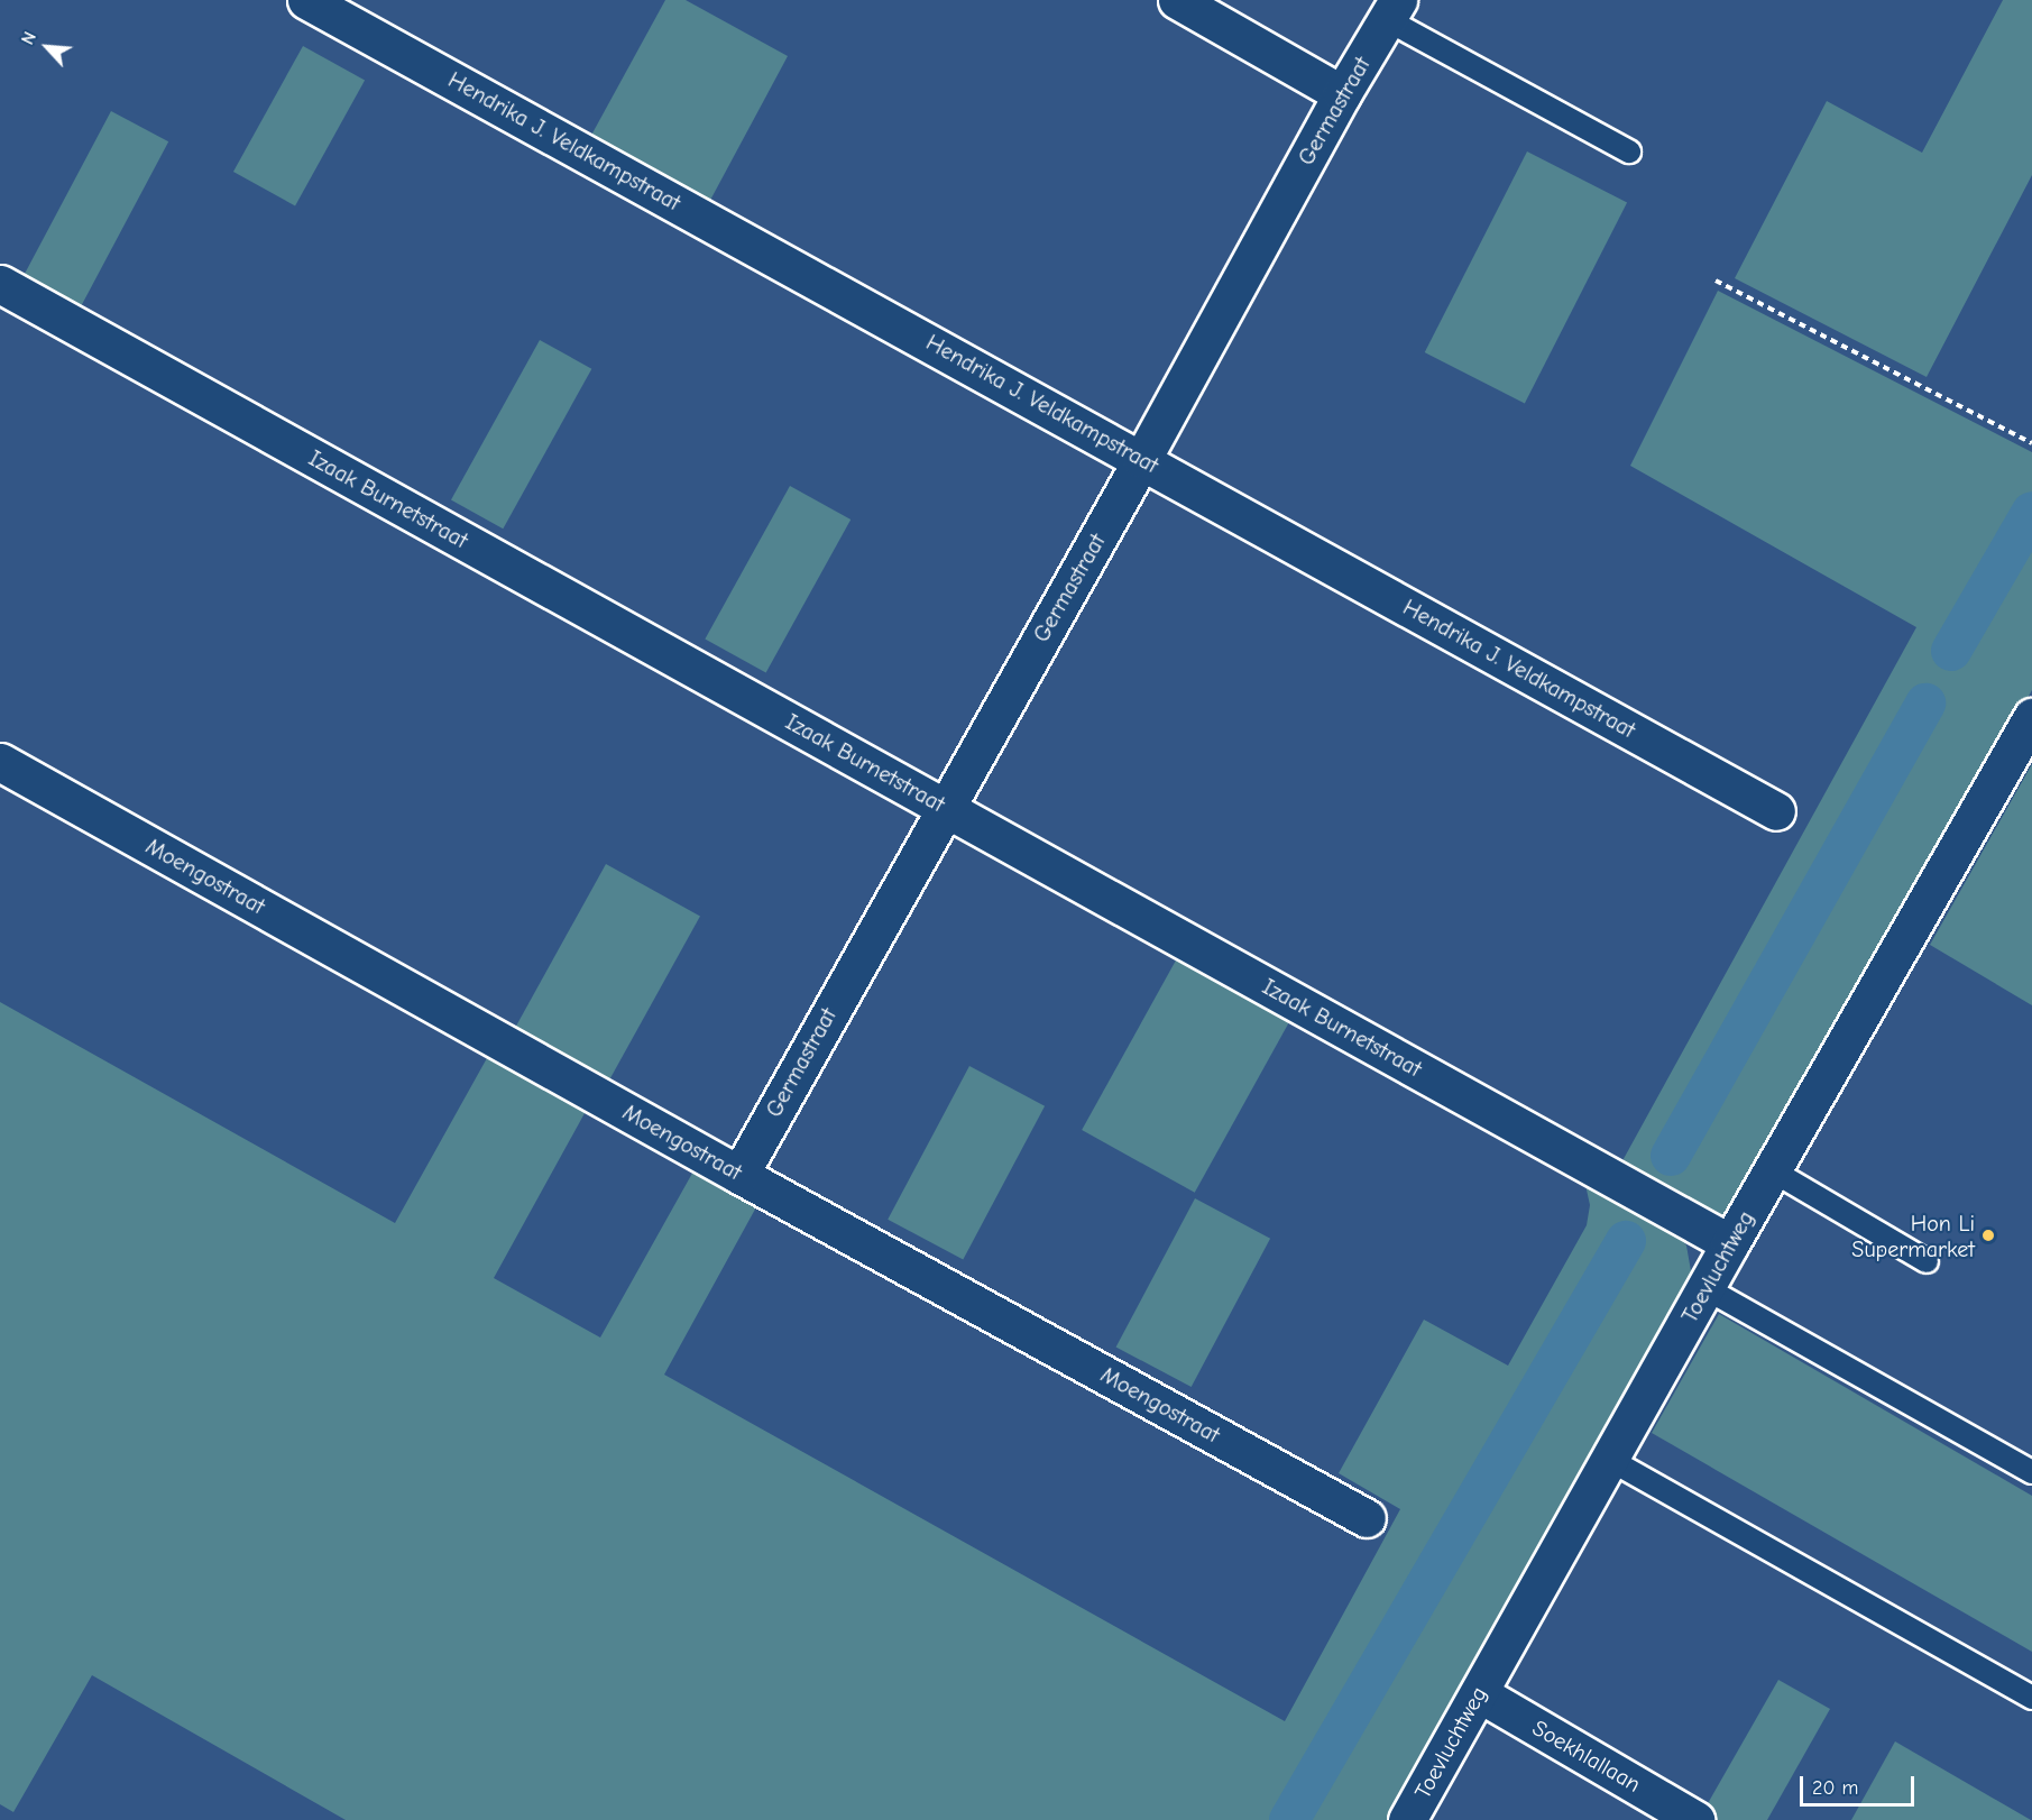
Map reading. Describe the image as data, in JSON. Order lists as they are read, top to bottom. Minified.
{"streets":{"street":["Germastraat","Hendrika J. Veldkampstraat","Izaak Burnetstraat","Moengostraat","Toevluchtweg","Soekhlallaan"]},"crossings":[["Germastraat","Hendrika J. Veldkampstraat"],["Germastraat","Izaak Burnetstraat"],["Germastraat","Moengostraat"],["Izaak Burnetstraat","Toevluchtweg"],["Toevluchtweg","Soekhlallaan"]],"places":["Hon Li Supermarket"],"scale_bar":"20 m","north":"top left"}
